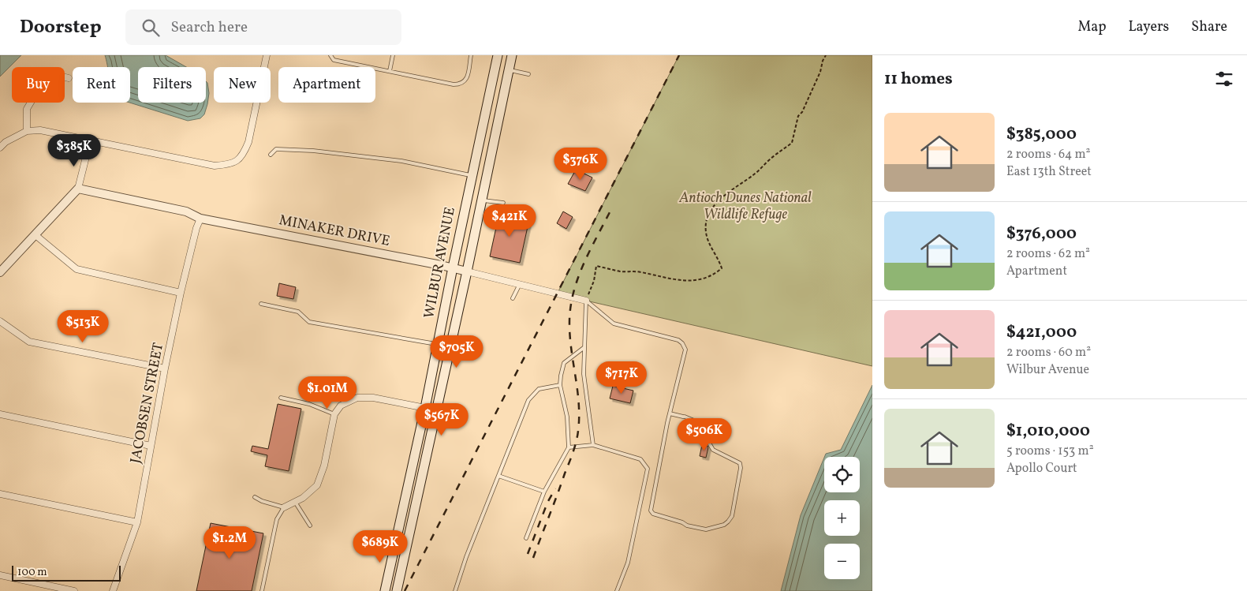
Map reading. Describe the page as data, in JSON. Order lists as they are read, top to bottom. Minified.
{"streets":{"main road":["WILBUR AVENUE"],"street":["MINAKER DRIVE","JACOBSEN STREET"]},"crossings":[["MINAKER DRIVE","WILBUR AVENUE"],["MINAKER DRIVE","JACOBSEN STREET"]],"parks":["Antioch Dunes National Wildlife Refuge"],"scale_bar":"100 m","page":{"header":"Doorstep","search":"Search here","nav":["Map","Layers","Share"],"heading":"11 homes","chip":["Buy","Rent","Filters","New","Apartment"],"list":[{"name":"$385,000","note":"2 rooms · 64 m² · East 13th Street"},{"name":"$376,000","note":"2 rooms · 62 m² · Apartment"},{"name":"$421,000","note":"2 rooms · 60 m² · Wilbur Avenue"},{"name":"$1,010,000","note":"5 rooms · 153 m² · Apollo Court"}],"price":["$385K","$376K","$421K","$513K","$705K","$717K","$1.01M","$567K","$506K","$1.2M","$689K"],"map_buttons":["+","−"],"scale":"100 m"}}
